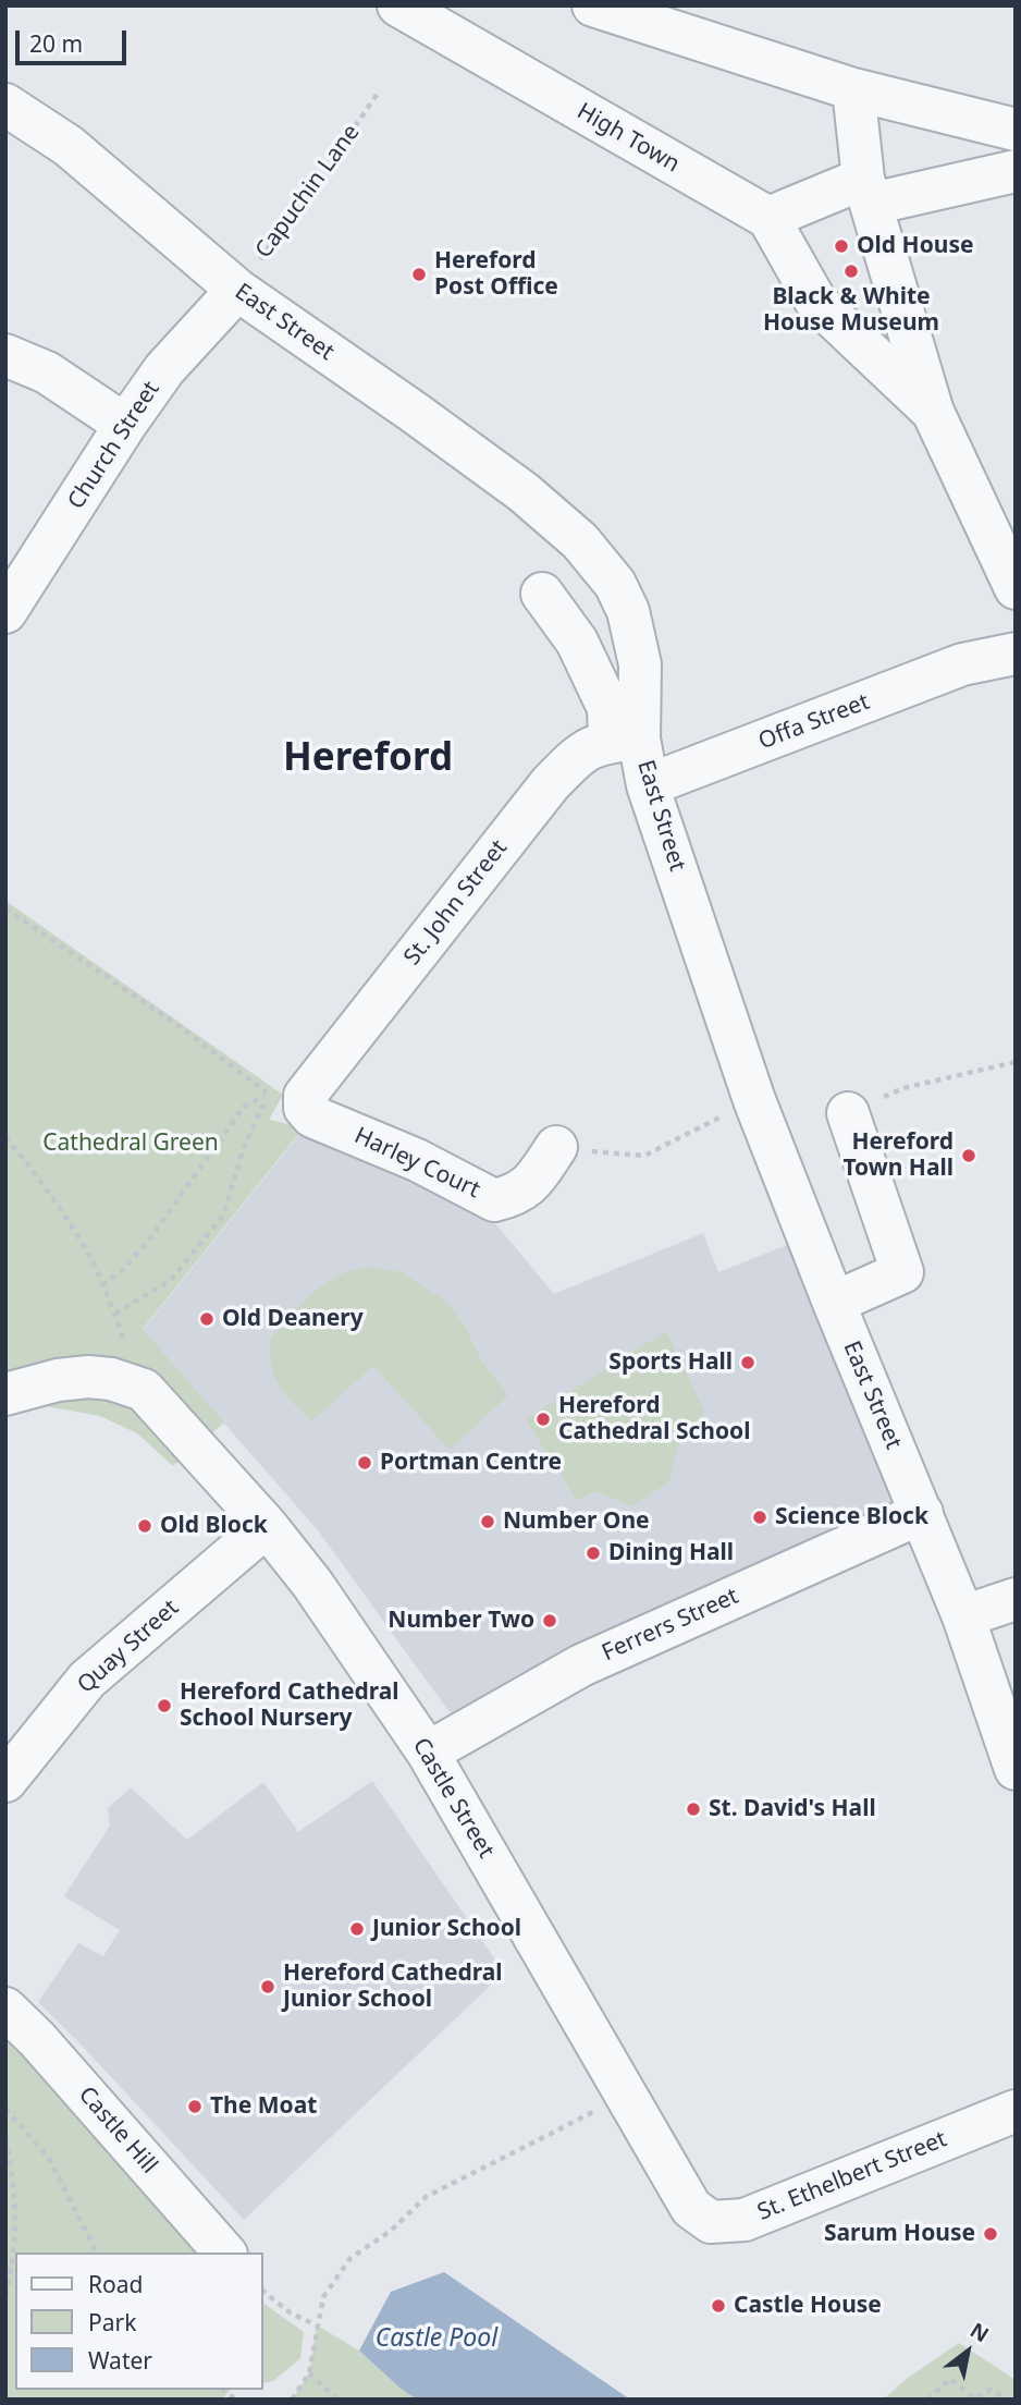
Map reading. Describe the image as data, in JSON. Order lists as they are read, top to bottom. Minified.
{"streets":{"street":["High Town","East Street","Church Street","Offa Street","St. John Street","Harley Court","Ferrers Street","Quay Street","Castle Street","Castle Hill","St. Ethelbert Street"],"path":["Capuchin Lane"]},"crossings":[["Capuchin Lane","East Street"],["Capuchin Lane","Church Street"],["East Street","Church Street"],["East Street","Offa Street"],["East Street","St. John Street"],["East Street","Ferrers Street"],["St. John Street","Harley Court"],["Ferrers Street","Castle Street"],["Quay Street","Castle Street"],["Castle Street","St. Ethelbert Street"]],"districts":["Hereford"],"water":["Castle Pool"],"parks":["Cathedral Green"],"places":["Old House","Black & White House Museum","Hereford Post Office","Hereford Town Hall","Old Deanery","Sports Hall","Hereford Cathedral School","Portman Centre","Science Block","Number One","Old Block","Dining Hall","Number Two","Hereford Cathedral School Nursery","St. David's Hall","Junior School","Hereford Cathedral Junior School","The Moat","Sarum House","Castle House"],"legend":["Road","Park","Water"],"scale_bar":"20 m","north":"top right"}
